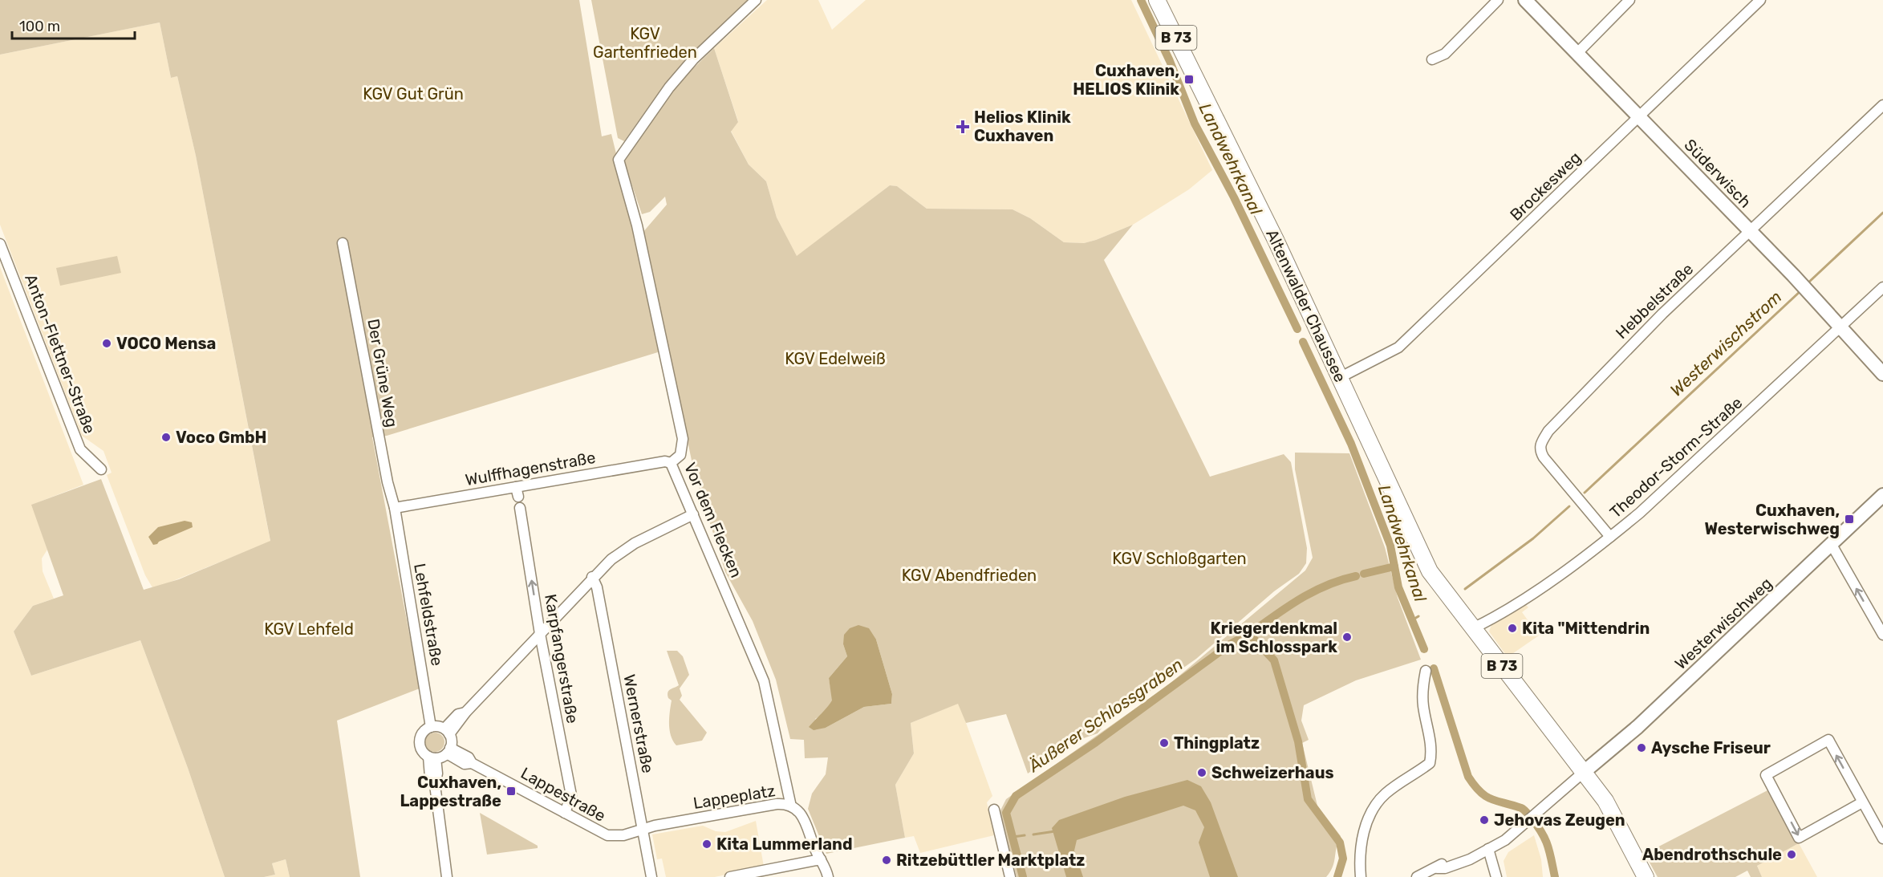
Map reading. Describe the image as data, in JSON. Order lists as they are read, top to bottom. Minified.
{"streets":{"main road":["B 73","Altenwalder Chaussee"],"street":["Süderwisch","Brockesweg","Hebbelstraße","Anton-Flettner-Straße","Der Grüne Weg","Theodor-Storm-Straße","Wulffhagenstraße","Vor dem Flecken","Lehfeldstraße","Westerwischweg","Karpfangerstraße","Wernerstraße","Lappestraße","Lappeplatz"]},"crossings":[["B 73","Altenwalder Chaussee"],["B 73","Theodor-Storm-Straße"],["B 73","Westerwischweg"],["Süderwisch","Brockesweg"],["Süderwisch","Hebbelstraße"],["Süderwisch","Theodor-Storm-Straße"],["Brockesweg","Altenwalder Chaussee"],["Hebbelstraße","Theodor-Storm-Straße"],["Altenwalder Chaussee","Theodor-Storm-Straße"],["Der Grüne Weg","Wulffhagenstraße"],["Der Grüne Weg","Lehfeldstraße"],["Wulffhagenstraße","Vor dem Flecken"],["Wulffhagenstraße","Lehfeldstraße"],["Vor dem Flecken","Lappeplatz"],["Lehfeldstraße","Lappestraße"],["Karpfangerstraße","Lappestraße"],["Wernerstraße","Lappestraße"],["Wernerstraße","Lappeplatz"],["Lappestraße","Lappeplatz"]],"one_way":["Karpfangerstraße"],"water":["Landwehrkanal","Westerwischstrom","Äußerer Schlossgraben"],"parks":["KGV Gartenfrieden","KGV Gut Grün","KGV Edelweiß","KGV Schloßgarten","KGV Abendfrieden","KGV Lehfeld"],"places":{"transit":["Cuxhaven, HELIOS Klinik","Cuxhaven, Westerwischweg","Cuxhaven, Lappestraße"],"health":["Helios Klinik Cuxhaven"],"other":["VOCO Mensa","Voco GmbH","Kita \"Mittendrin","Kriegerdenkmal im Schlosspark","Thingplatz","Aysche Friseur","Schweizerhaus","Jehovas Zeugen","Kita Lummerland","Abendrothschule","Ritzebüttler Marktplatz"]},"scale_bar":"100 m"}
